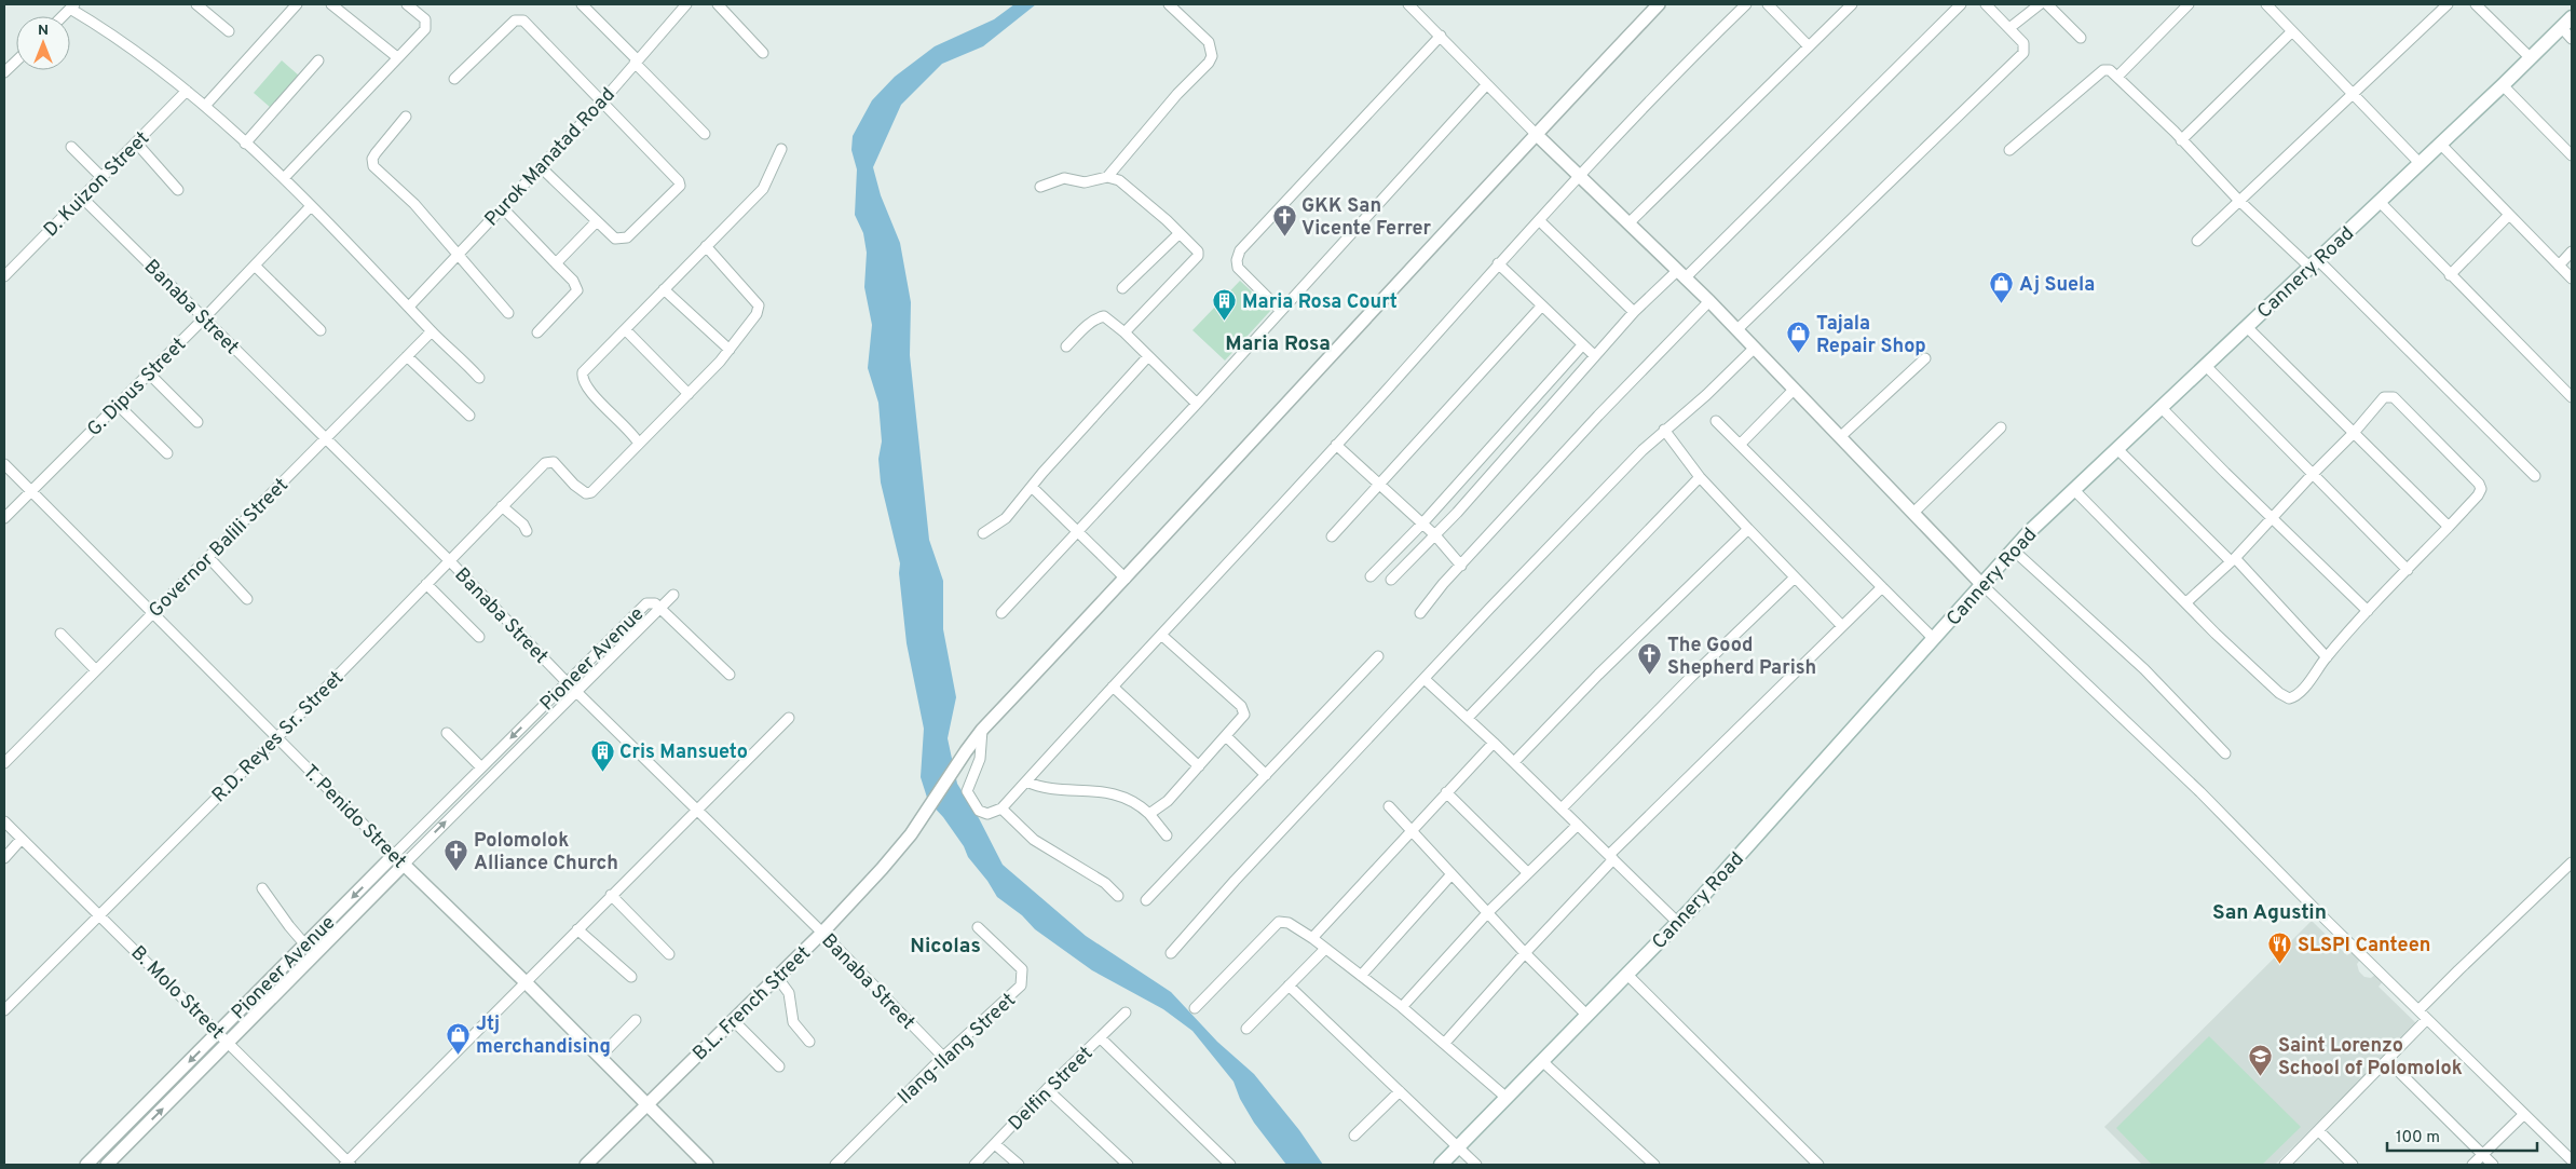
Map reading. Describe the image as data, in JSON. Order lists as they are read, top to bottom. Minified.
{"streets":{"main road":["Cannery Road"],"street":["Purok Manatad Road","D. Kuizon Street","Banaba Street","G. Dipus Street","Governor Balili Street","Pioneer Avenue","R.D. Reyes Sr. Street","T. Penido Street","B. Molo Street","B.L. French Street","Ilang-Ilang Street","Delfin Street"]},"crossings":[["D. Kuizon Street","Banaba Street"],["Banaba Street","G. Dipus Street"],["Banaba Street","Governor Balili Street"],["Banaba Street","Pioneer Avenue"],["Banaba Street","R.D. Reyes Sr. Street"],["Banaba Street","B.L. French Street"],["Banaba Street","Ilang-Ilang Street"],["G. Dipus Street","T. Penido Street"],["Governor Balili Street","T. Penido Street"],["Pioneer Avenue","T. Penido Street"],["Pioneer Avenue","B. Molo Street"],["R.D. Reyes Sr. Street","T. Penido Street"],["R.D. Reyes Sr. Street","B. Molo Street"],["T. Penido Street","B.L. French Street"]],"districts":["Maria Rosa","San Agustin","Nicolas"],"places":{"church":["GKK San Vicente Ferrer","The Good Shepherd Parish","Polomolok Alliance Church"],"shop":["Aj Suela","Tajala Repair Shop","Jtj merchandising"],"building":["Maria Rosa Court","Cris Mansueto"],"restaurant":["SLSPI Canteen"],"school or university":["Saint Lorenzo School of Polomolok"]},"scale_bar":"100 m","north":"top"}
